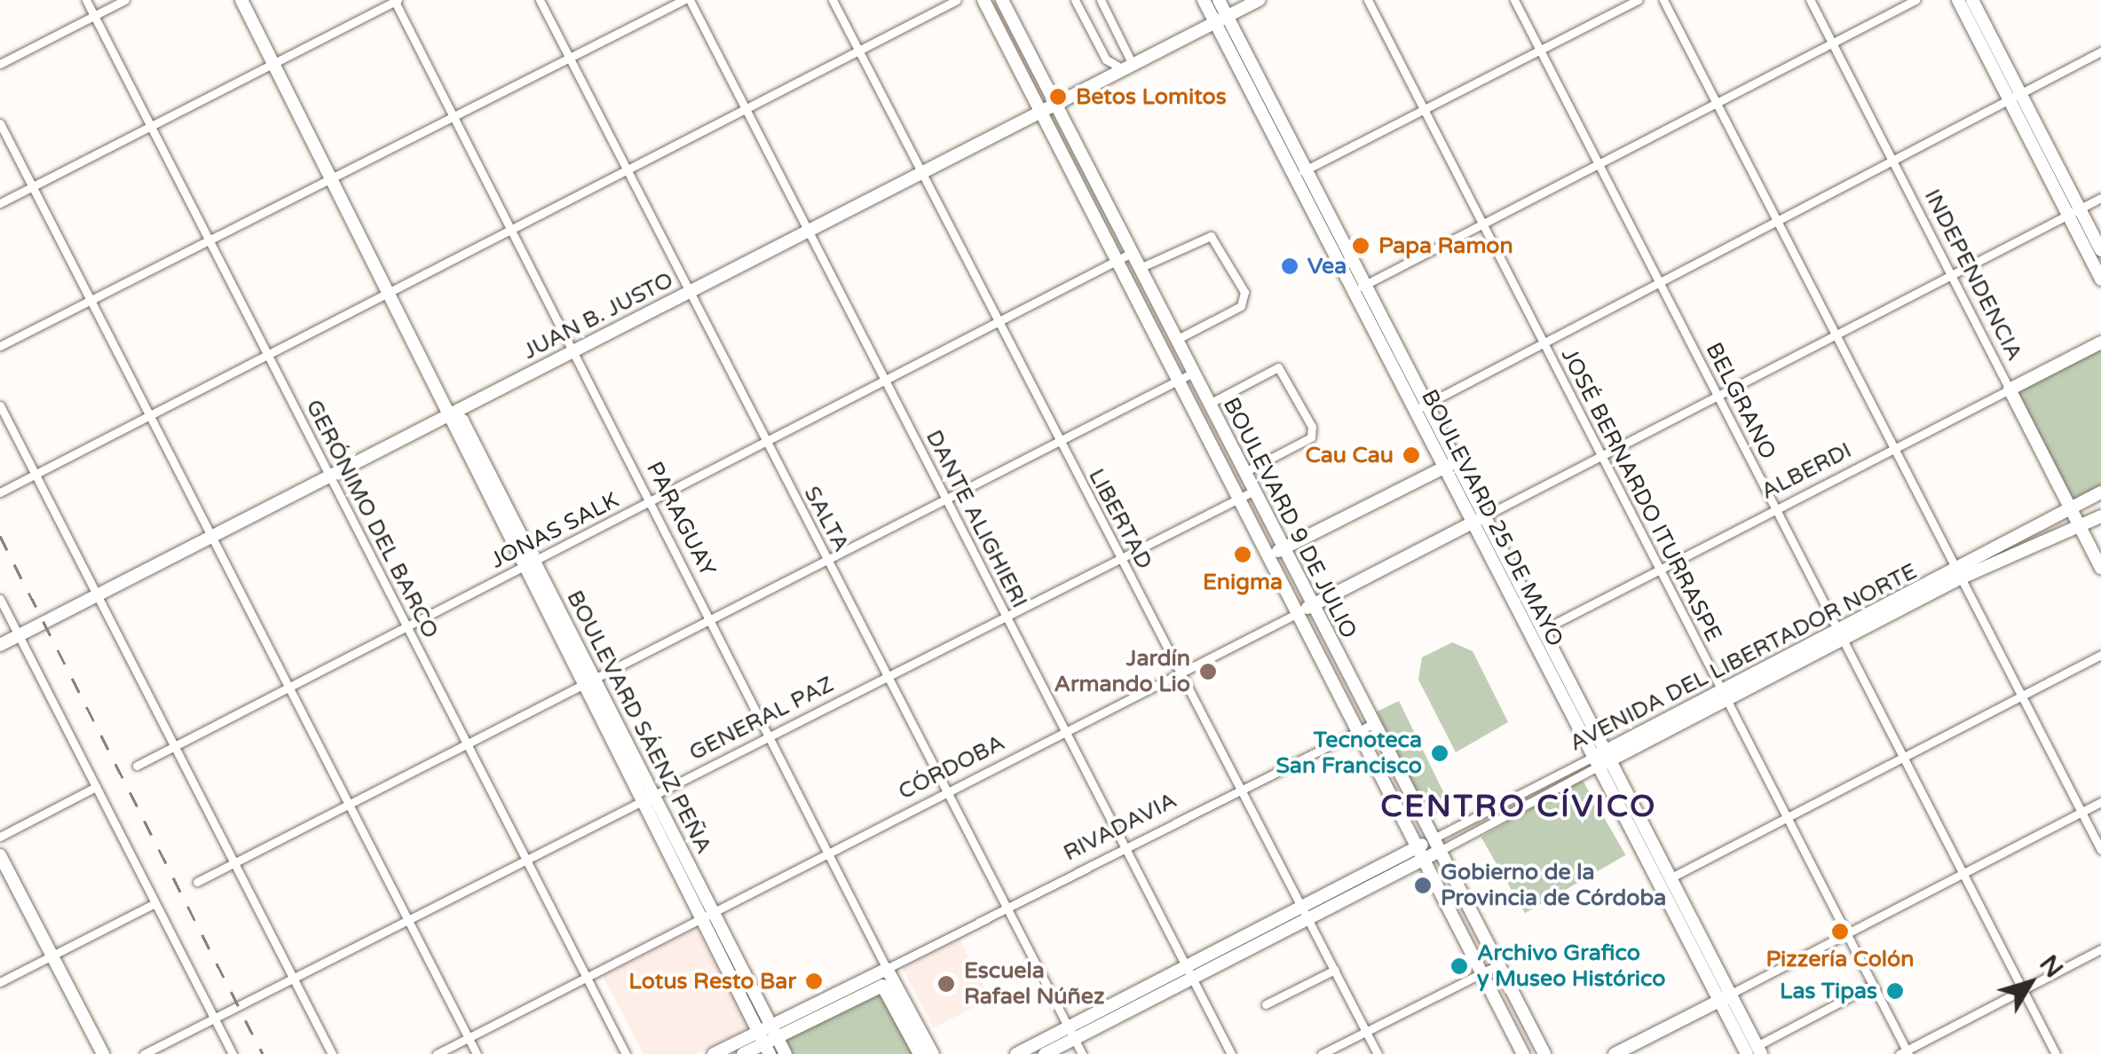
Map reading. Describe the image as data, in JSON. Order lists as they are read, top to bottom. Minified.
{"streets":{"main road":["INDEPENDENCIA","JUAN B. JUSTO","ALBERDI","BOULEVARD 9 DE JULIO","BOULEVARD 25 DE MAYO","PARAGUAY","AVENIDA DEL LIBERTADOR NORTE","BOULEVARD SÁENZ PEÑA","CÓRDOBA","RIVADAVIA"],"street":["BELGRANO","JOSÉ BERNARDO ITURRASPE","GERÓNIMO DEL BARCO","SALTA","DANTE ALIGHIERI","LIBERTAD","JONAS SALK","GENERAL PAZ"]},"crossings":[["INDEPENDENCIA","ALBERDI"],["INDEPENDENCIA","AVENIDA DEL LIBERTADOR NORTE"],["JUAN B. JUSTO","BOULEVARD 9 DE JULIO"],["JUAN B. JUSTO","BOULEVARD 25 DE MAYO"],["JUAN B. JUSTO","GERÓNIMO DEL BARCO"],["JUAN B. JUSTO","PARAGUAY"],["JUAN B. JUSTO","SALTA"],["JUAN B. JUSTO","DANTE ALIGHIERI"],["JUAN B. JUSTO","LIBERTAD"],["JUAN B. JUSTO","BOULEVARD SÁENZ PEÑA"],["BELGRANO","ALBERDI"],["BELGRANO","AVENIDA DEL LIBERTADOR NORTE"],["ALBERDI","JOSÉ BERNARDO ITURRASPE"],["ALBERDI","BOULEVARD 25 DE MAYO"],["JOSÉ BERNARDO ITURRASPE","AVENIDA DEL LIBERTADOR NORTE"],["BOULEVARD 9 DE JULIO","JONAS SALK"],["BOULEVARD 9 DE JULIO","AVENIDA DEL LIBERTADOR NORTE"],["BOULEVARD 9 DE JULIO","GENERAL PAZ"],["BOULEVARD 9 DE JULIO","CÓRDOBA"],["BOULEVARD 9 DE JULIO","RIVADAVIA"],["BOULEVARD 25 DE MAYO","AVENIDA DEL LIBERTADOR NORTE"],["BOULEVARD 25 DE MAYO","CÓRDOBA"],["GERÓNIMO DEL BARCO","JONAS SALK"],["GERÓNIMO DEL BARCO","GENERAL PAZ"],["GERÓNIMO DEL BARCO","CÓRDOBA"],["PARAGUAY","JONAS SALK"],["PARAGUAY","GENERAL PAZ"],["PARAGUAY","CÓRDOBA"],["PARAGUAY","RIVADAVIA"],["SALTA","JONAS SALK"],["SALTA","GENERAL PAZ"],["SALTA","CÓRDOBA"],["SALTA","RIVADAVIA"],["DANTE ALIGHIERI","JONAS SALK"],["DANTE ALIGHIERI","GENERAL PAZ"],["DANTE ALIGHIERI","CÓRDOBA"],["DANTE ALIGHIERI","RIVADAVIA"],["LIBERTAD","JONAS SALK"],["LIBERTAD","GENERAL PAZ"],["LIBERTAD","CÓRDOBA"],["LIBERTAD","RIVADAVIA"],["JONAS SALK","BOULEVARD SÁENZ PEÑA"],["GENERAL PAZ","BOULEVARD SÁENZ PEÑA"],["BOULEVARD SÁENZ PEÑA","CÓRDOBA"],["BOULEVARD SÁENZ PEÑA","RIVADAVIA"]],"districts":["CENTRO CÍVICO"],"places":["Betos Lomitos","Papa Ramon","Vea","Cau Cau","Enigma","Jardín Armando Lio","Tecnoteca San Francisco","Gobierno de la Provincia de Córdoba","Pizzería Colón","Archivo Grafico y Museo Histórico","Lotus Resto Bar","Escuela Rafael Núñez","Las Tipas"],"north":"top right"}
